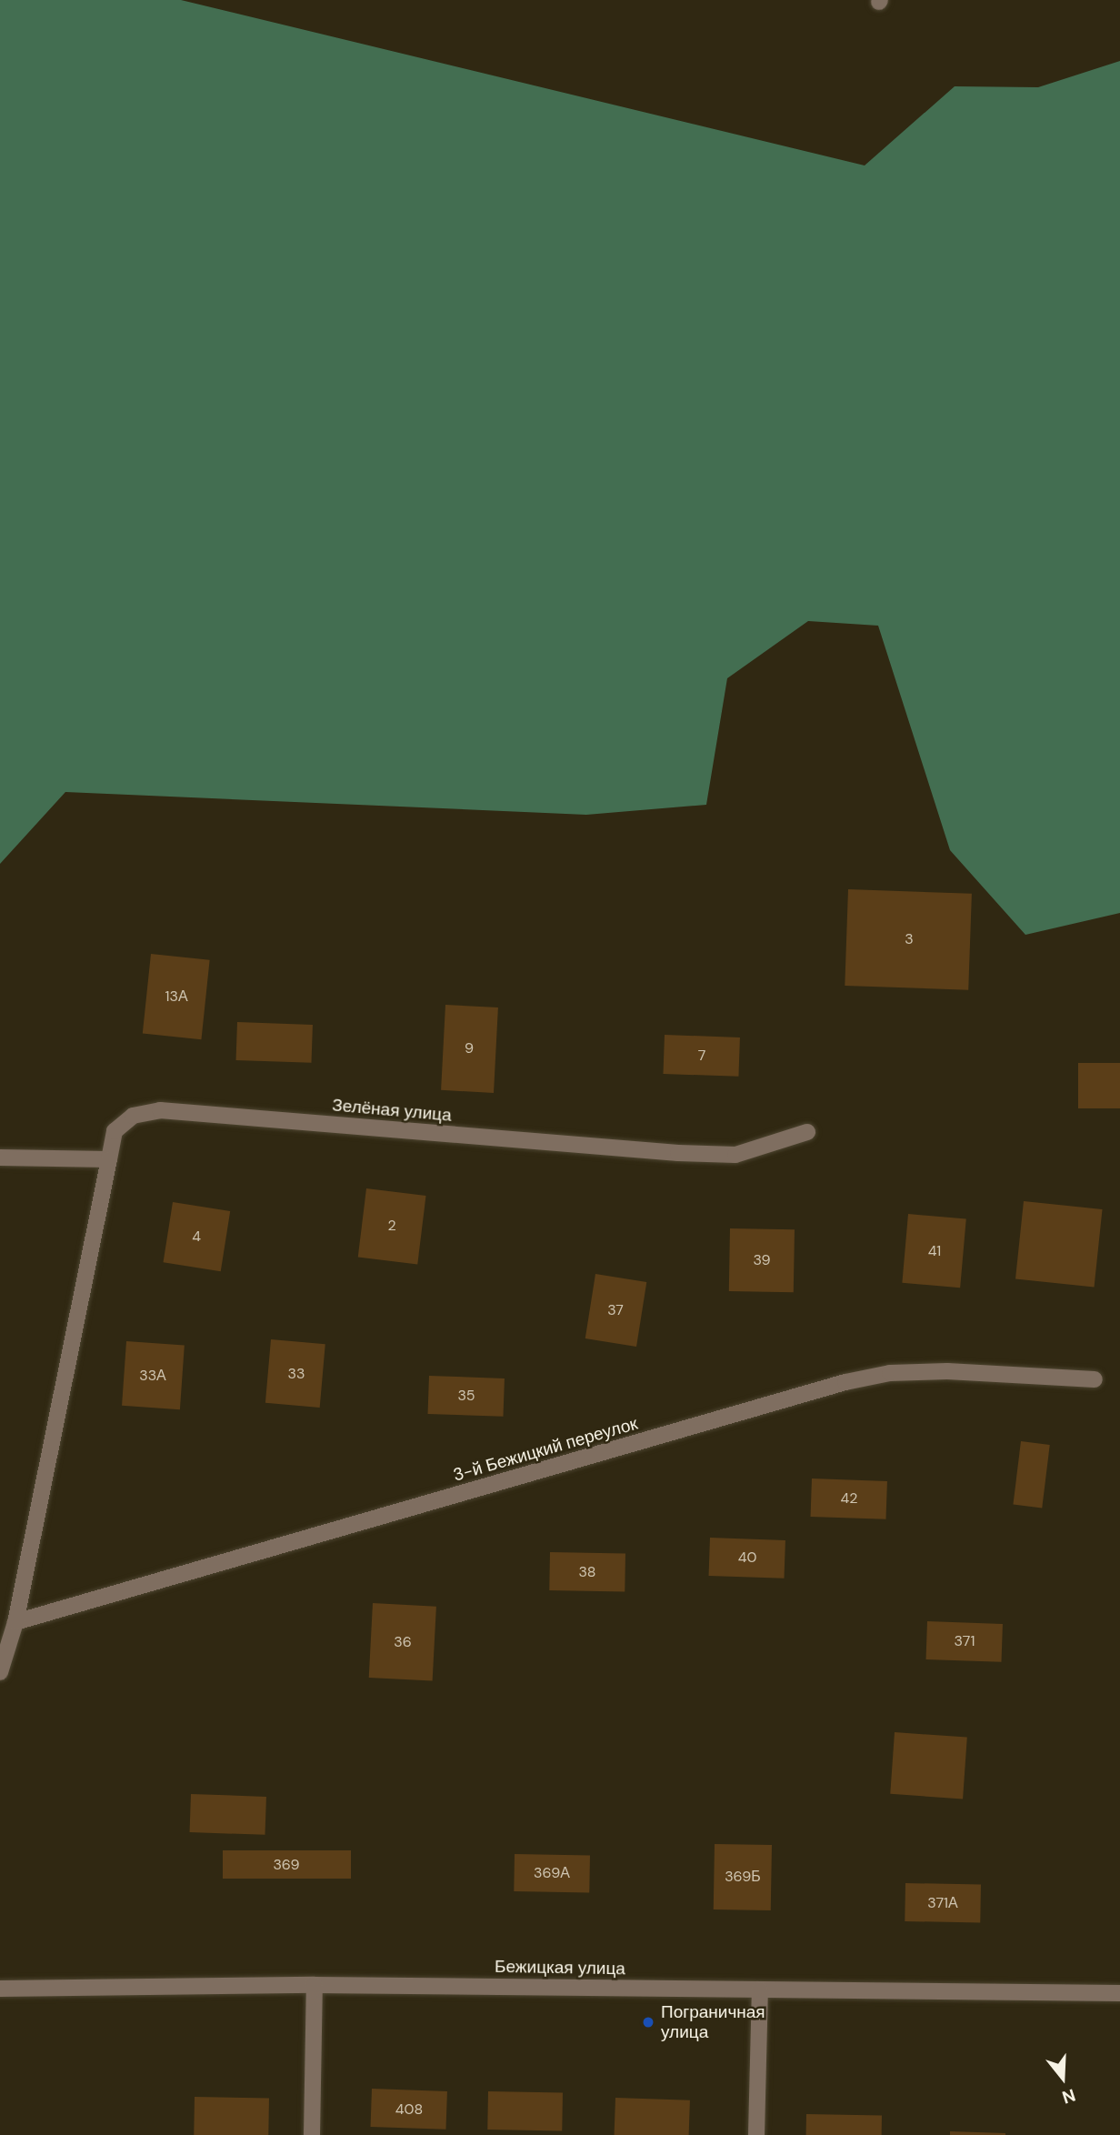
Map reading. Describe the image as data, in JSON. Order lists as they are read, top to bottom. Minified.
{"streets":{"street":["Зелёная улица","3-й Бежицкий переулок","Бежицкая улица"]},"crossings":[["Зелёная улица","3-й Бежицкий переулок"]],"places":["Пограничная улица"],"house_numbers":["3","13А","9","7","2","4","41","39","37","33","33А","35","42","40","38","371","36","369","369А","369Б","371А","408"],"north":"bottom"}
